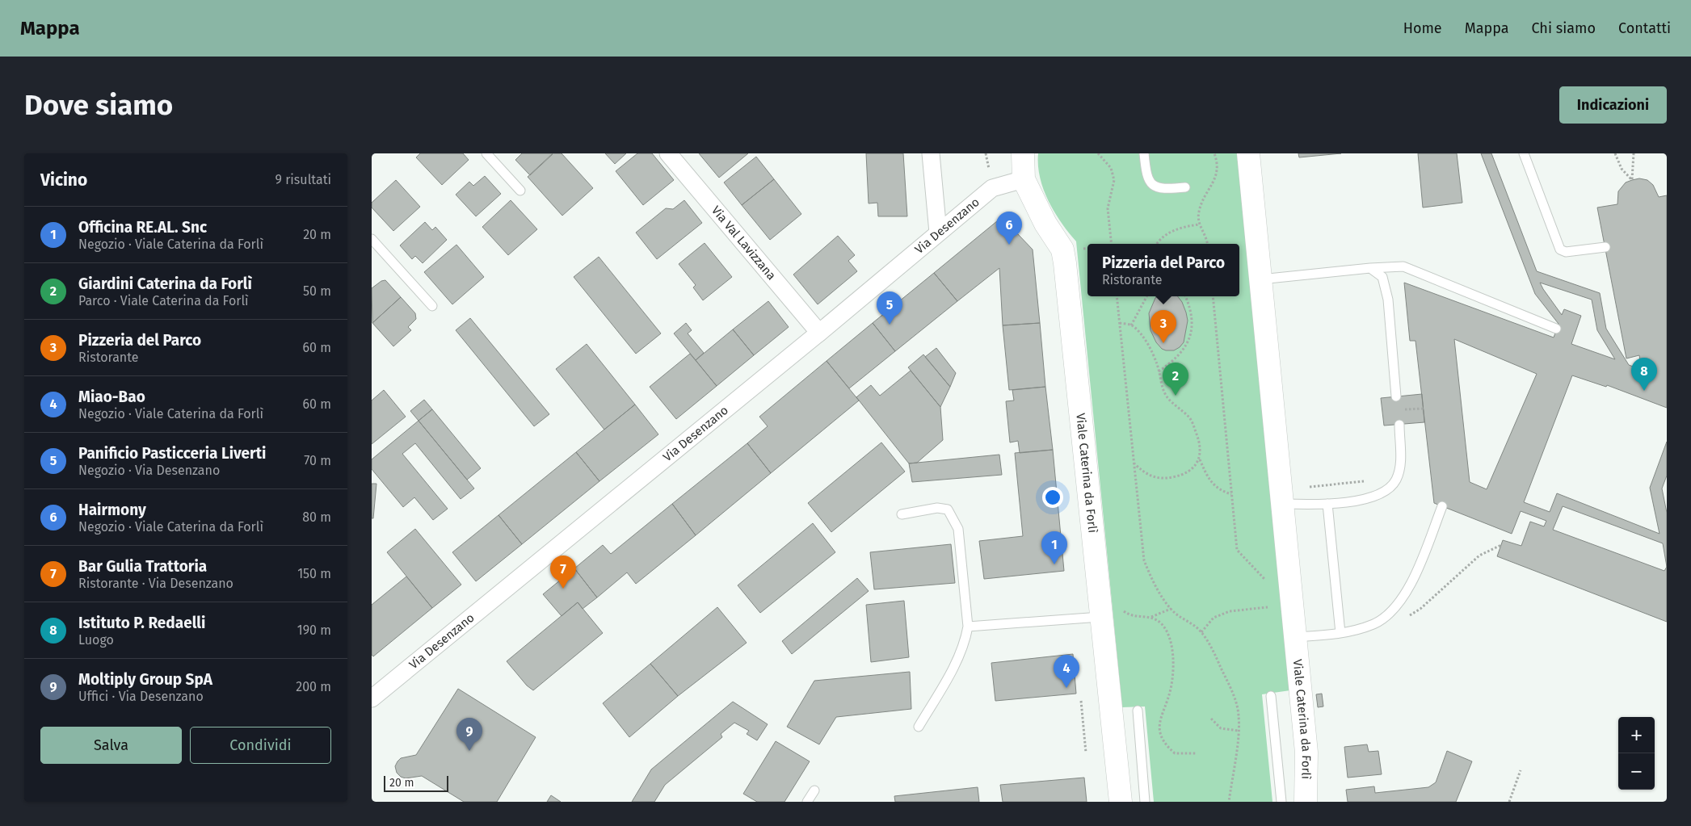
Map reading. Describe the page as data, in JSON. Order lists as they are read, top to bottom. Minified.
{"streets":{"main road":["Viale Caterina da Forlì"],"street":["Via Desenzano","Via Val Lavizzana"]},"crossings":[["Via Desenzano","Via Val Lavizzana"],["Via Desenzano","Viale Caterina da Forlì"]],"scale_bar":"20 m","page":{"header":"Mappa","nav":["Home","Mappa","Chi siamo","Contatti"],"buttons":["Indicazioni",["Salva","Condividi"]],"title":"Dove siamo","heading":["Vicino","9 risultati"],"list":[{"mark":"1","name":"Officina RE.AL. Snc","note":"Negozio · Viale Caterina da Forlì","value":"20 m"},{"mark":"2","name":"Giardini Caterina da Forlì","note":"Parco · Viale Caterina da Forlì","value":"50 m"},{"mark":"3","name":"Pizzeria del Parco","note":"Ristorante","value":"60 m"},{"mark":"4","name":"Miao-Bao","note":"Negozio · Viale Caterina da Forlì","value":"60 m"},{"mark":"5","name":"Panificio Pasticceria Liverti","note":"Negozio · Via Desenzano","value":"70 m"},{"mark":"6","name":"Hairmony","note":"Negozio · Viale Caterina da Forlì","value":"80 m"},{"mark":"7","name":"Bar Gulia Trattoria","note":"Ristorante · Via Desenzano","value":"150 m"},{"mark":"8","name":"Istituto P. Redaelli","note":"Luogo","value":"190 m"},{"mark":"9","name":"Moltiply Group SpA","note":"Uffici · Via Desenzano","value":"200 m"}],"pins":["6","5","3","8","2","1","7","4","9"],"popup":["Pizzeria del Parco","Ristorante"],"map_buttons":["+","−"],"scale":"20 m"}}
